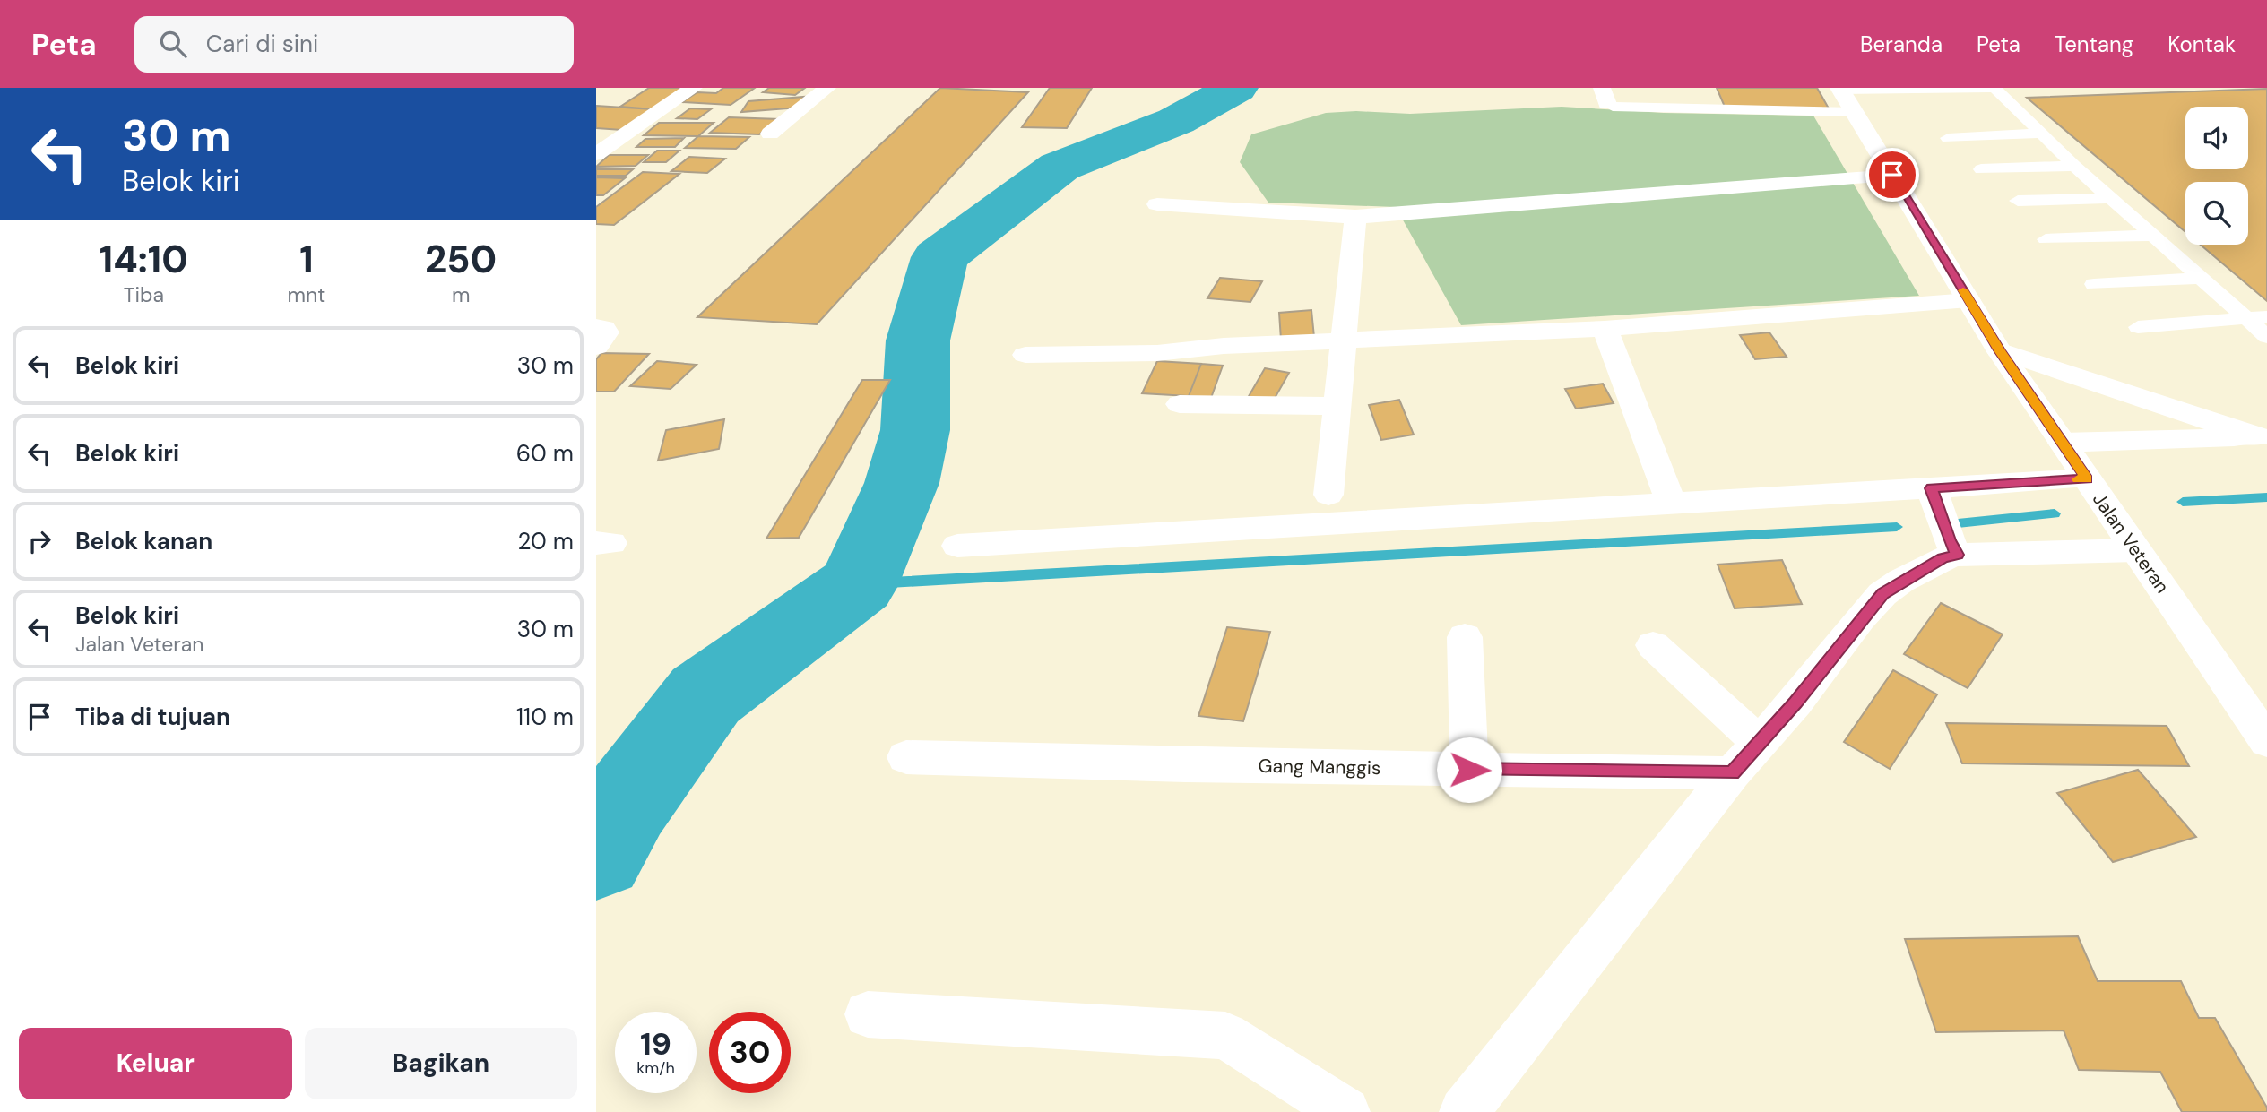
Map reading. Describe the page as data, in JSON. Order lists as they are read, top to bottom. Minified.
{"streets":{"street":["Jalan Veteran","Gang Manggis"]},"page":{"header":"Peta","search":"Cari di sini","nav":["Beranda","Peta","Tentang","Kontak"],"turn":["30 m","Belok kiri"],"eta":["14:10","Tiba","1","mnt","250","m"],"list":[{"name":"Belok kiri","value":"30 m"},{"name":"Belok kiri","value":"60 m"},{"name":"Belok kanan","value":"20 m"},{"name":"Belok kiri","note":"Jalan Veteran","value":"30 m"},{"name":"Tiba di tujuan","value":"110 m"}],"speed":"19 km/h","limit":"30","buttons":["Keluar","Bagikan"]}}
